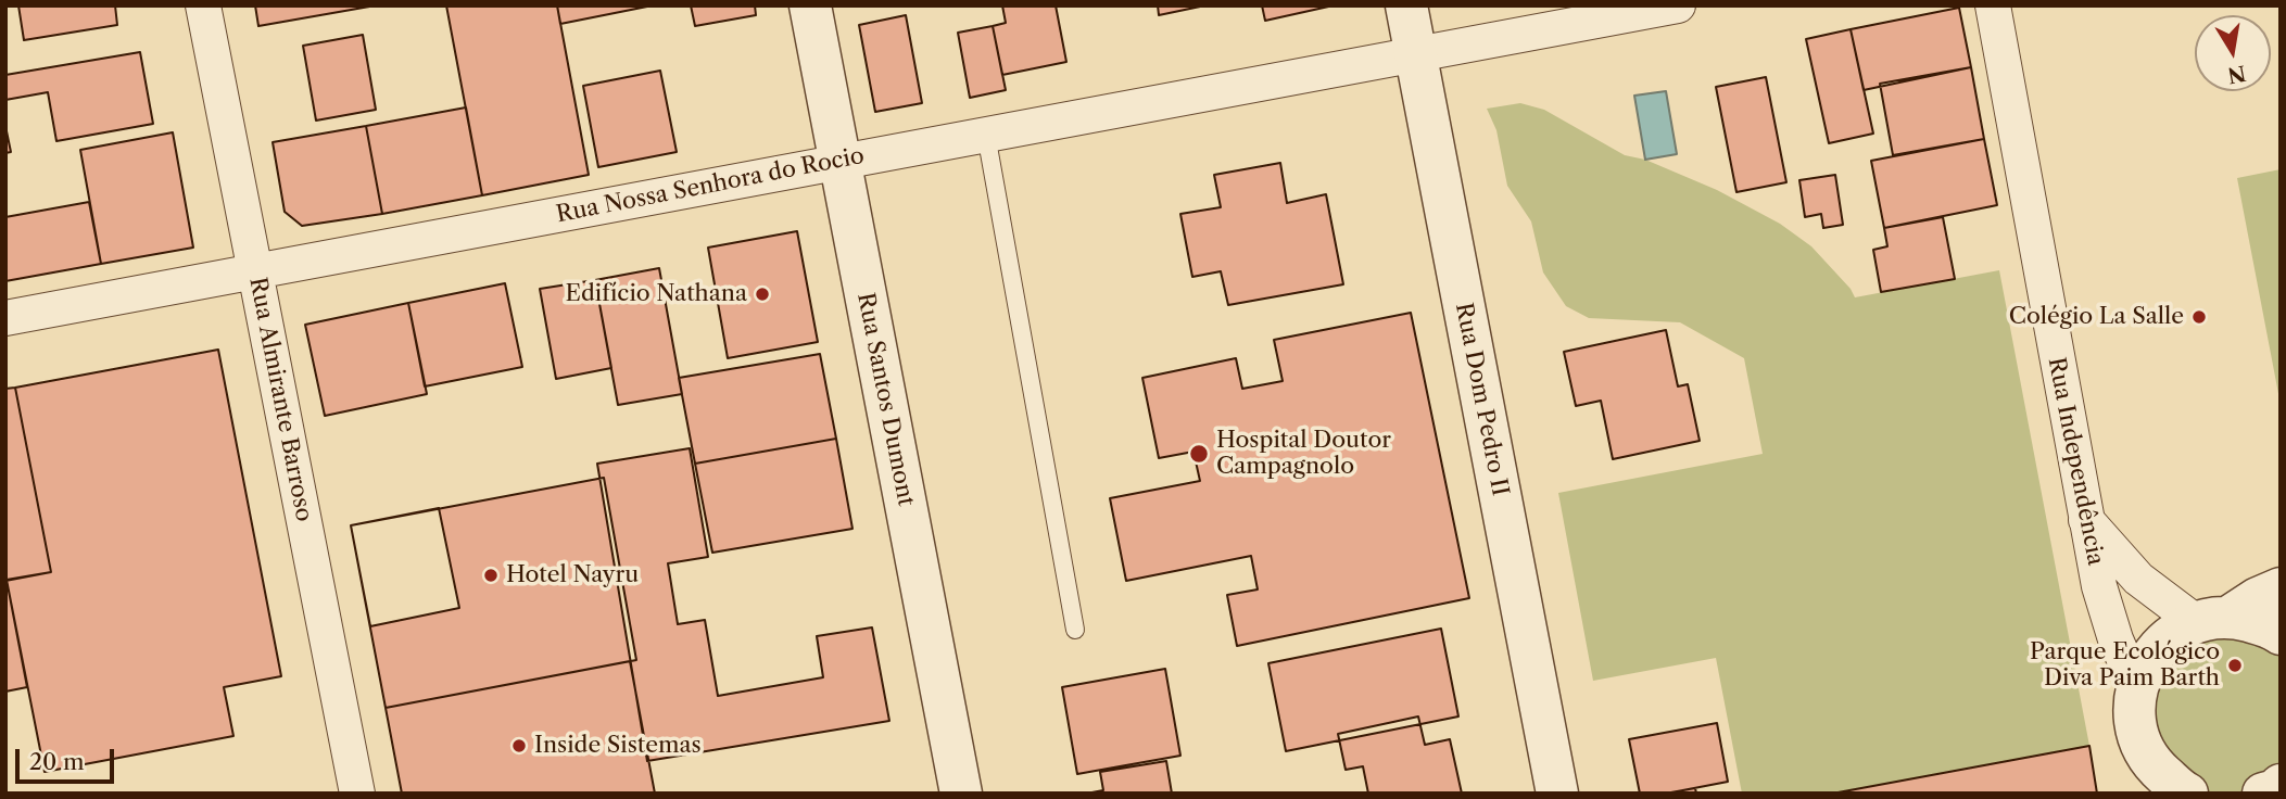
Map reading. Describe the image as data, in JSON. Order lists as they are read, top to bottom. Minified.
{"streets":{"street":["Rua Nossa Senhora do Rocio","Rua Almirante Barroso","Rua Santos Dumont","Rua Dom Pedro II","Rua Independência"]},"crossings":[["Rua Nossa Senhora do Rocio","Rua Almirante Barroso"],["Rua Nossa Senhora do Rocio","Rua Santos Dumont"],["Rua Nossa Senhora do Rocio","Rua Dom Pedro II"]],"places":["Edifício Nathana","Colégio La Salle","Hospital Doutor Campagnolo","Hotel Nayru","Parque Ecológico Diva Paim Barth","Inside Sistemas"],"scale_bar":"20 m","north":"bottom"}
